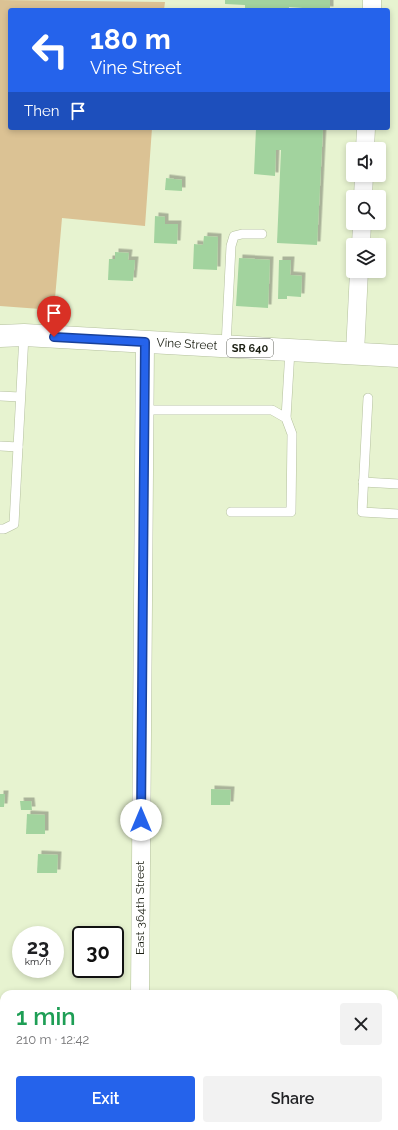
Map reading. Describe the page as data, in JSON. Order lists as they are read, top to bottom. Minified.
{"streets":{"main road":["Vine Street","SR 640"],"street":["East 364th Street"]},"crossings":[["Vine Street","East 364th Street"]],"page":{"turn":["180 m","Vine Street"],"then":"Then","speed":"23 km/h","limit":"30","heading":["1 min","210 m · 12:42"],"buttons":["Exit","Share"]}}
